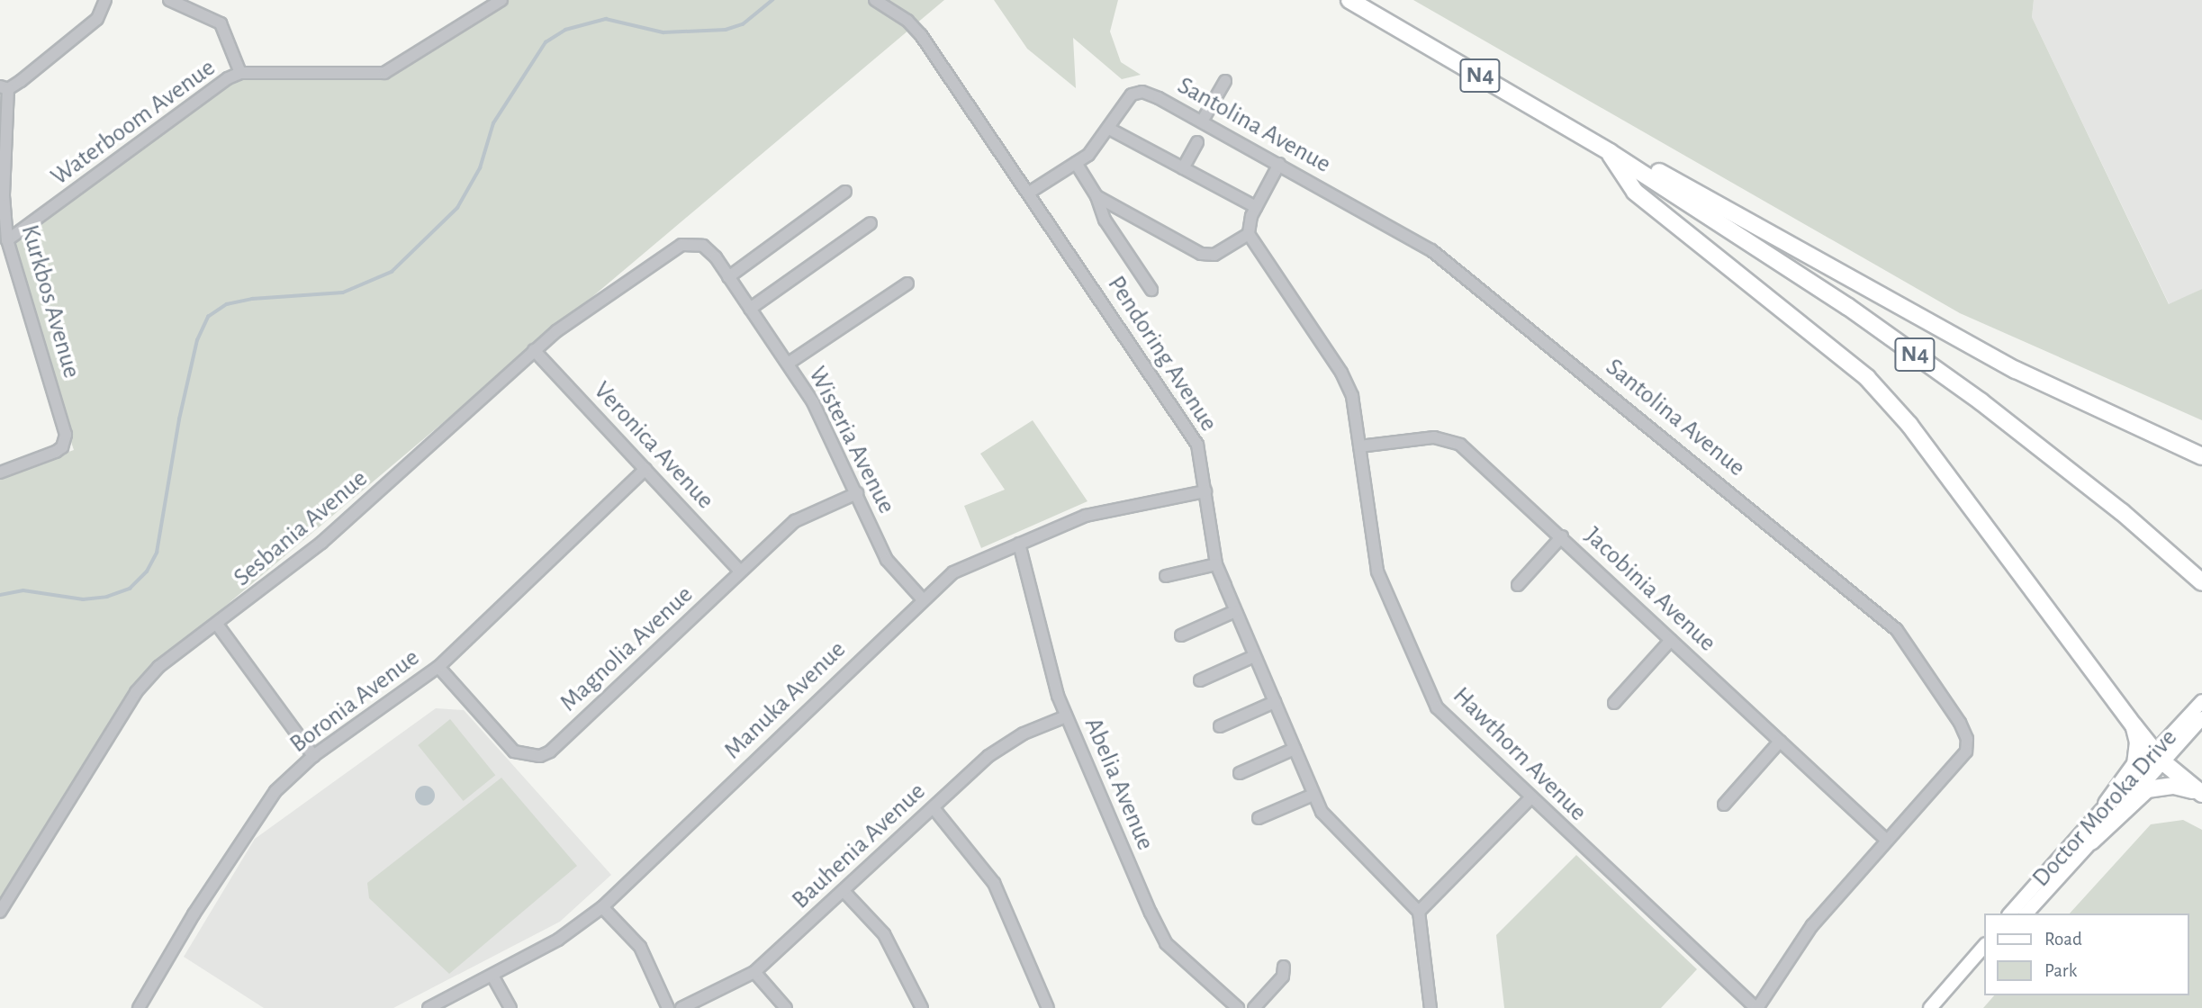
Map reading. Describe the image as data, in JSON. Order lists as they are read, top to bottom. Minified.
{"streets":{"highway":["N4"],"main road":["Doctor Moroka Drive"],"street":["Waterboom Avenue","Santolina Avenue","Kurkbos Avenue","Pendoring Avenue","Wisteria Avenue","Veronica Avenue","Sesbania Avenue","Jacobinia Avenue","Magnolia Avenue","Manuka Avenue","Boronia Avenue","Hawthorn Avenue","Abelia Avenue","Bauhenia Avenue"]},"crossings":[["Waterboom Avenue","Kurkbos Avenue"],["Santolina Avenue","Pendoring Avenue"],["Santolina Avenue","Jacobinia Avenue"],["Santolina Avenue","Hawthorn Avenue"],["Pendoring Avenue","Manuka Avenue"],["Wisteria Avenue","Sesbania Avenue"],["Wisteria Avenue","Magnolia Avenue"],["Wisteria Avenue","Manuka Avenue"],["Veronica Avenue","Sesbania Avenue"],["Veronica Avenue","Magnolia Avenue"],["Veronica Avenue","Boronia Avenue"],["Jacobinia Avenue","Hawthorn Avenue"],["Magnolia Avenue","Boronia Avenue"],["Manuka Avenue","Abelia Avenue"],["Abelia Avenue","Bauhenia Avenue"]],"legend":["Road","Park"]}
